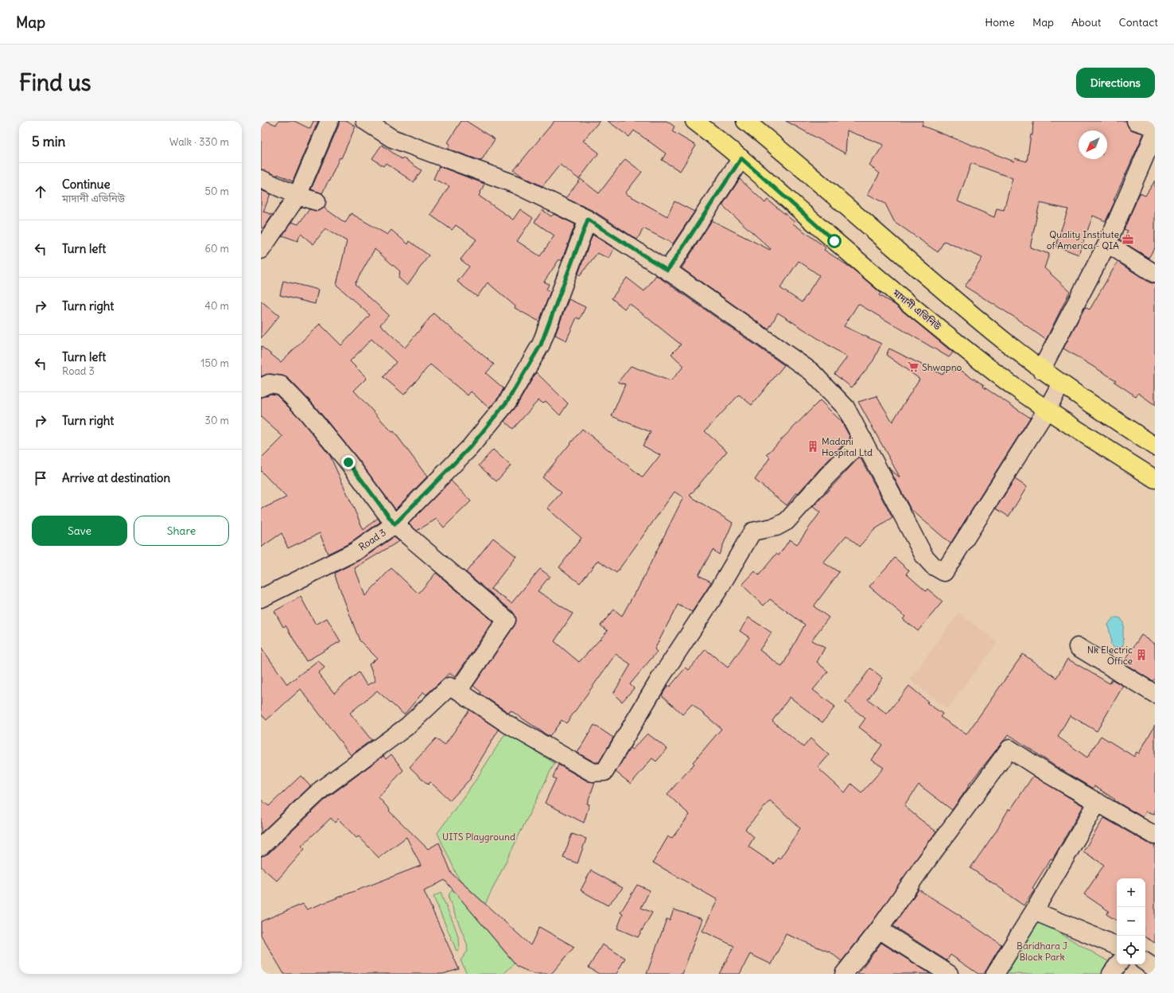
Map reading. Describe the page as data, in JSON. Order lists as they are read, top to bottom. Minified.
{"streets":{"main road":["মাদানী এভিনিউ"],"street":["Road 3"]},"parks":["UITS Playground","Baridhara J Block Park"],"places":{"office":["Quality Institute of America - QIA"],"supermarket":["Shwapno"],"building":["Madani Hospital Ltd","Nk Electric Office"]},"north":"bottom left","page":{"header":"Map","nav":["Home","Map","About","Contact"],"buttons":["Directions",["Save","Share"]],"title":"Find us","heading":["5 min","Walk · 330 m"],"list":[["Continue","মাদানী এভিনিউ","50 m"],["Turn left","60 m"],["Turn right","40 m"],["Turn left","Road 3","150 m"],["Turn right","30 m"],"Arrive at destination"],"map_buttons":["+","−"]}}
